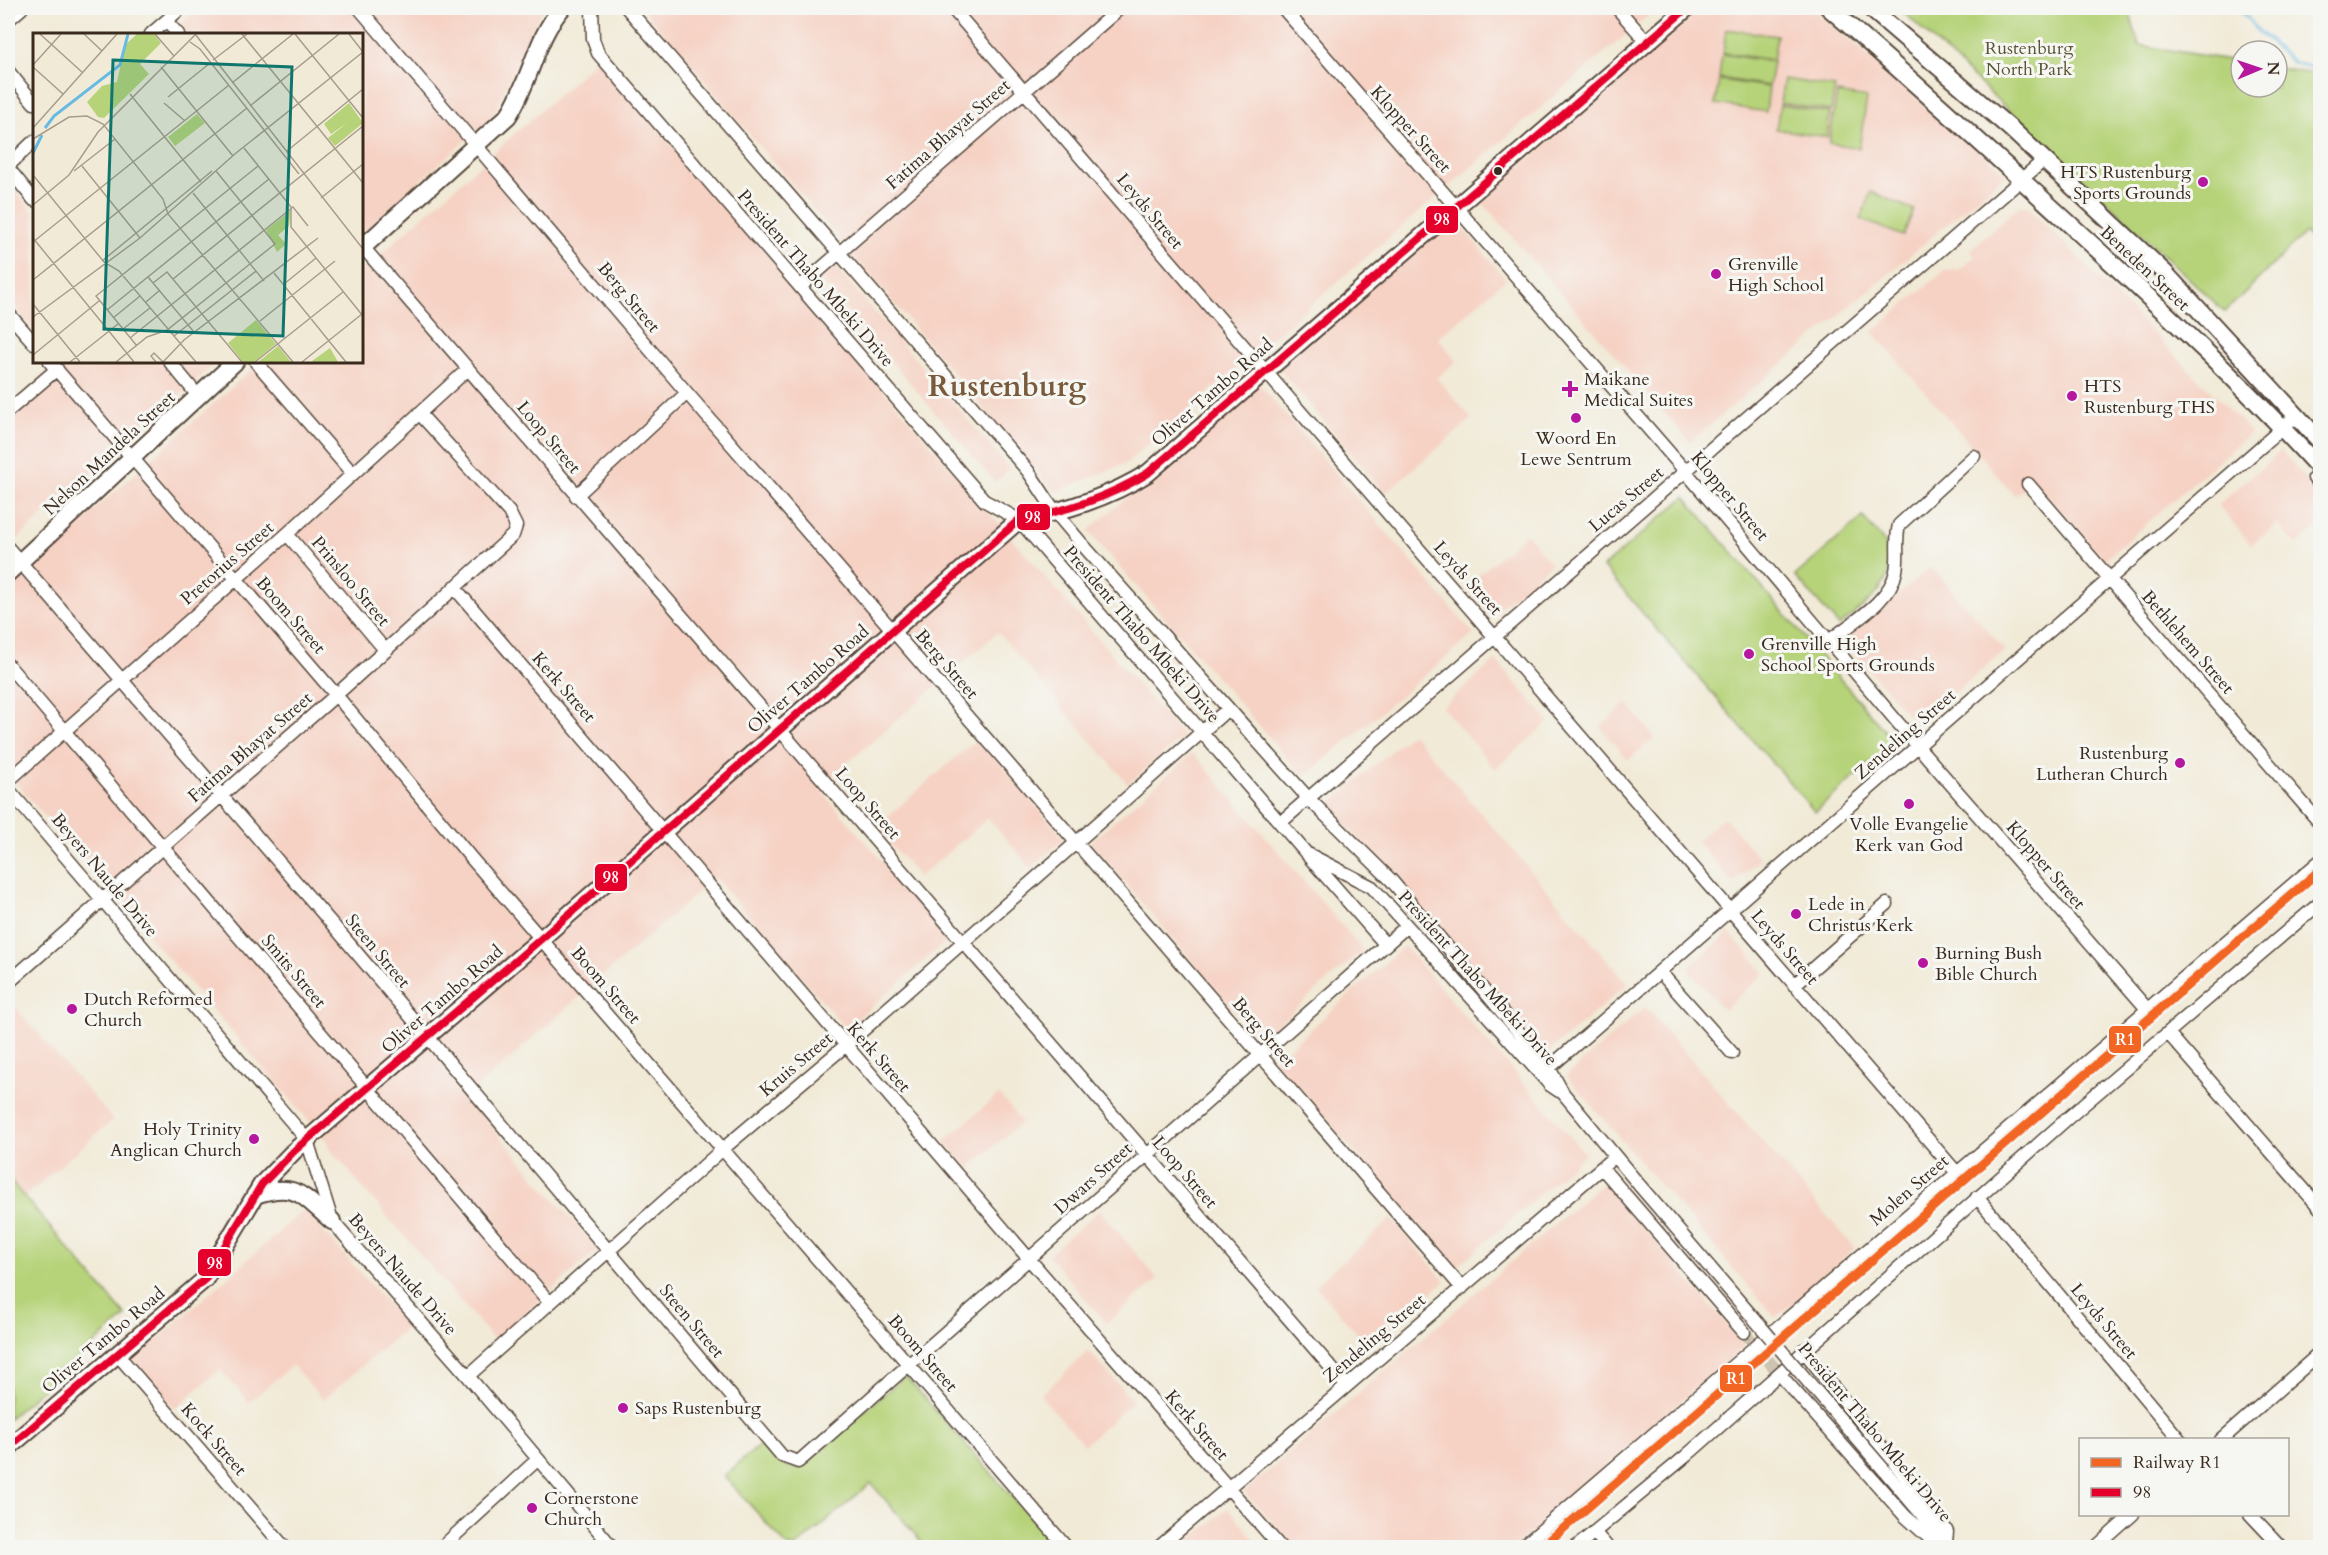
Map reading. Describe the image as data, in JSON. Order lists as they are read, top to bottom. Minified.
{"streets":{"main road":["Beneden Street","Oliver Tambo Road","Nelson Mandela Street"],"street":["Klopper Street","Fatima Bhayat Street","Leyds Street","President Thabo Mbeki Drive","Berg Street","Loop Street","Lucas Street","Pretorius Street","Prinsloo Street","Boom Street","Bethlehem Street","Kerk Street","Zendeling Street","Beyers Naude Drive","Steen Street","Smits Street","Kruis Street","Dwars Street","Molen Street","Kock Street"]},"crossings":[["Klopper Street","Oliver Tambo Road"],["Klopper Street","Lucas Street"],["Klopper Street","Zendeling Street"],["Klopper Street","Molen Street"],["Fatima Bhayat Street","Leyds Street"],["Fatima Bhayat Street","President Thabo Mbeki Drive"],["Fatima Bhayat Street","Pretorius Street"],["Fatima Bhayat Street","Prinsloo Street"],["Fatima Bhayat Street","Boom Street"],["Fatima Bhayat Street","Kerk Street"],["Fatima Bhayat Street","Beyers Naude Drive"],["Fatima Bhayat Street","Steen Street"],["Fatima Bhayat Street","Smits Street"],["Leyds Street","Oliver Tambo Road"],["Leyds Street","Lucas Street"],["Leyds Street","Zendeling Street"],["Leyds Street","Molen Street"],["Beneden Street","Lucas Street"],["Beneden Street","Zendeling Street"],["President Thabo Mbeki Drive","Oliver Tambo Road"],["President Thabo Mbeki Drive","Lucas Street"],["President Thabo Mbeki Drive","Zendeling Street"],["President Thabo Mbeki Drive","Kruis Street"],["President Thabo Mbeki Drive","Dwars Street"],["Berg Street","Oliver Tambo Road"],["Berg Street","Zendeling Street"],["Berg Street","Kruis Street"],["Berg Street","Dwars Street"],["Oliver Tambo Road","Loop Street"],["Oliver Tambo Road","Boom Street"],["Oliver Tambo Road","Kerk Street"],["Oliver Tambo Road","Beyers Naude Drive"],["Oliver Tambo Road","Steen Street"],["Oliver Tambo Road","Smits Street"],["Oliver Tambo Road","Kock Street"],["Loop Street","Pretorius Street"],["Loop Street","Zendeling Street"],["Loop Street","Kruis Street"],["Loop Street","Dwars Street"],["Nelson Mandela Street","Boom Street"],["Nelson Mandela Street","Steen Street"],["Pretorius Street","Prinsloo Street"],["Pretorius Street","Boom Street"],["Pretorius Street","Steen Street"],["Pretorius Street","Smits Street"],["Boom Street","Kruis Street"],["Boom Street","Dwars Street"],["Bethlehem Street","Zendeling Street"],["Kerk Street","Zendeling Street"],["Kerk Street","Kruis Street"],["Kerk Street","Dwars Street"],["Beyers Naude Drive","Kruis Street"],["Steen Street","Kruis Street"],["Steen Street","Dwars Street"],["Smits Street","Kruis Street"]],"districts":["Rustenburg"],"parks":["Rustenburg North Park"],"places":{"other":["HTS Rustenburg Sports Grounds","Grenville High School","HTS Rustenburg THS","Woord En Lewe Sentrum","Grenville High School Sports Grounds","Rustenburg Lutheran Church","Volle Evangelie Kerk van God","Lede in Christus Kerk","Burning Bush Bible Church","Dutch Reformed Church","Holy Trinity Anglican Church","Saps Rustenburg","Cornerstone Church"],"health":["Maikane Medical Suites"]},"lines":["transit line 98","rail line R1"],"legend":["Railway R1","98"],"north":"right"}
